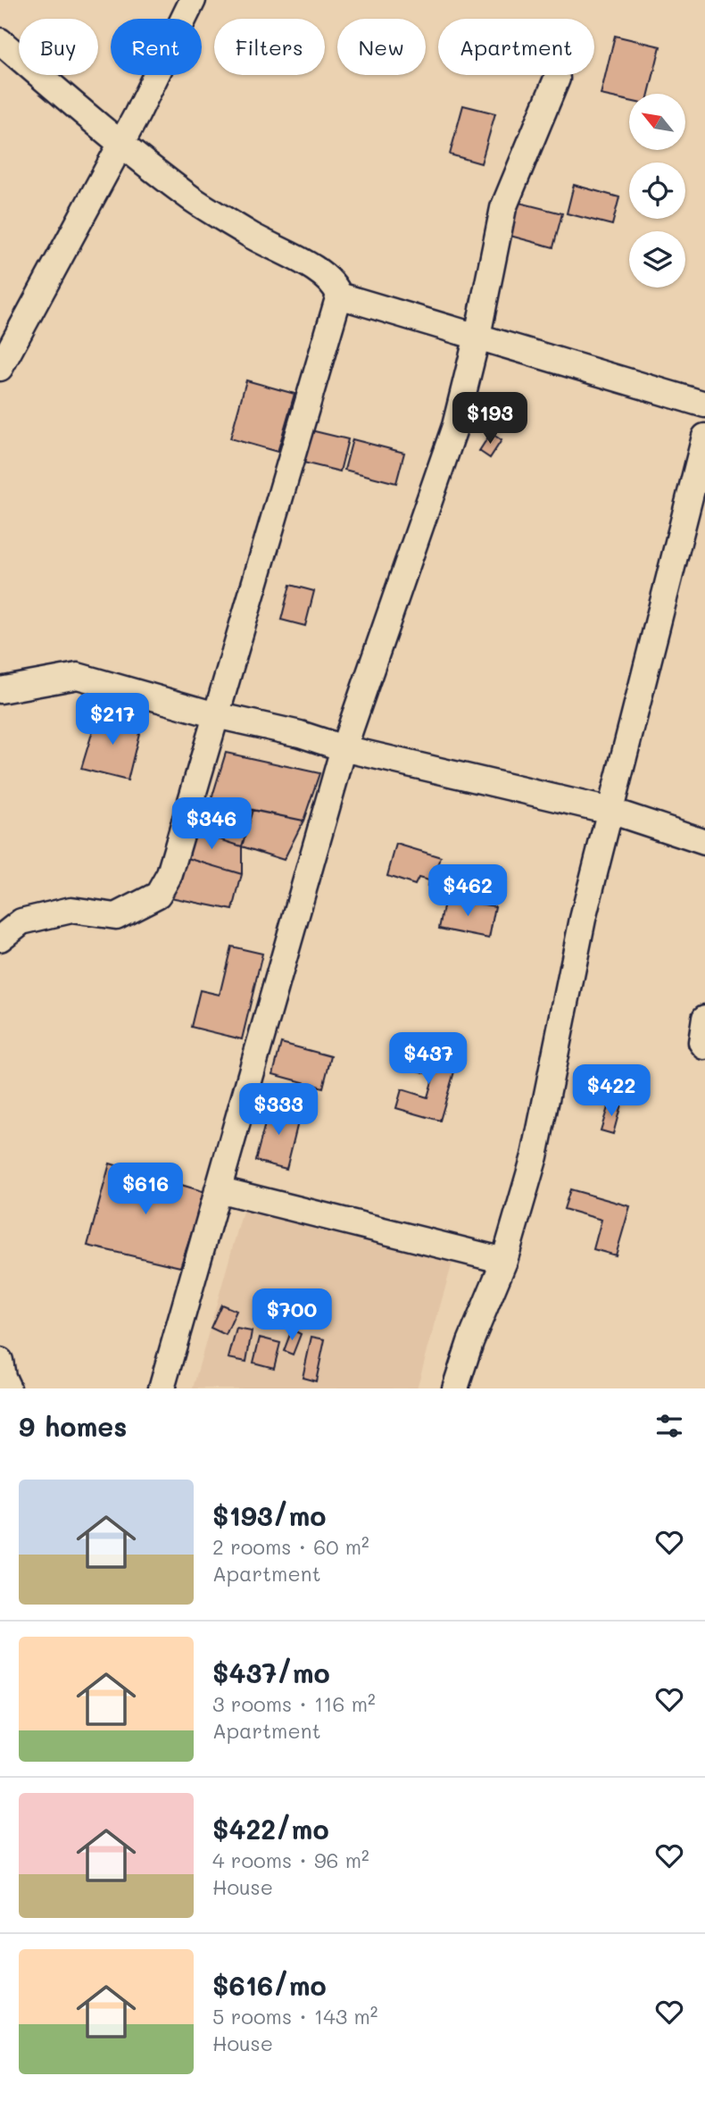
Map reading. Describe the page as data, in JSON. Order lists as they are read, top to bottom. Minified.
{"north":"top left","page":{"chip":["Buy","Rent","Filters","New","Apartment"],"price":["$193","$217","$346","$462","$437","$422","$333","$616","$700"],"heading":"9 homes","list":[{"name":"$193/mo","note":"2 rooms · 60 m² · Apartment"},{"name":"$437/mo","note":"3 rooms · 116 m² · Apartment"},{"name":"$422/mo","note":"4 rooms · 96 m² · House"},{"name":"$616/mo","note":"5 rooms · 143 m² · House"}]}}
